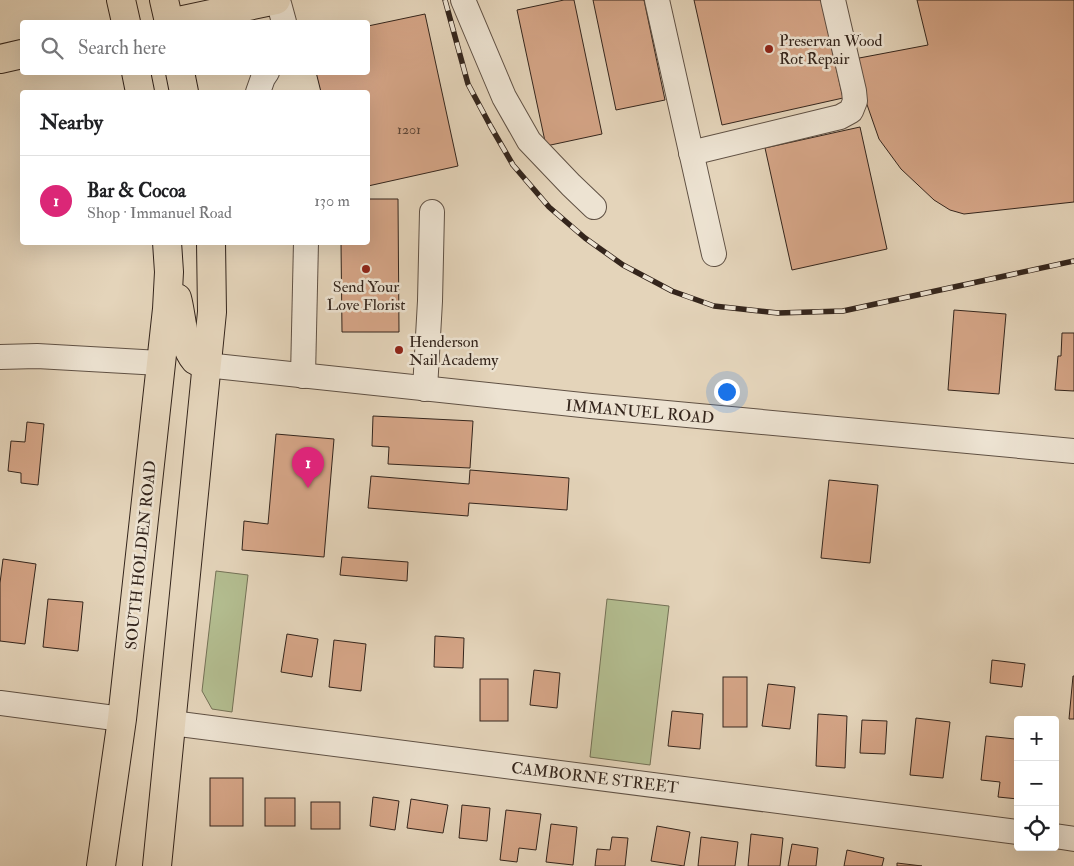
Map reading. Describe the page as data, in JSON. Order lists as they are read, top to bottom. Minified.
{"streets":{"main road":["SOUTH HOLDEN ROAD"],"street":["IMMANUEL ROAD","CAMBORNE STREET"]},"places":["Preservan Wood Rot Repair","Send Your Love Florist","Henderson Nail Academy"],"house_numbers":["1201"],"page":{"search":"Search here","heading":"Nearby","list":[{"mark":"1","name":"Bar & Cocoa","note":"Shop · Immanuel Road","value":"130 m"}],"pins":"1","map_buttons":["+","−"]}}
